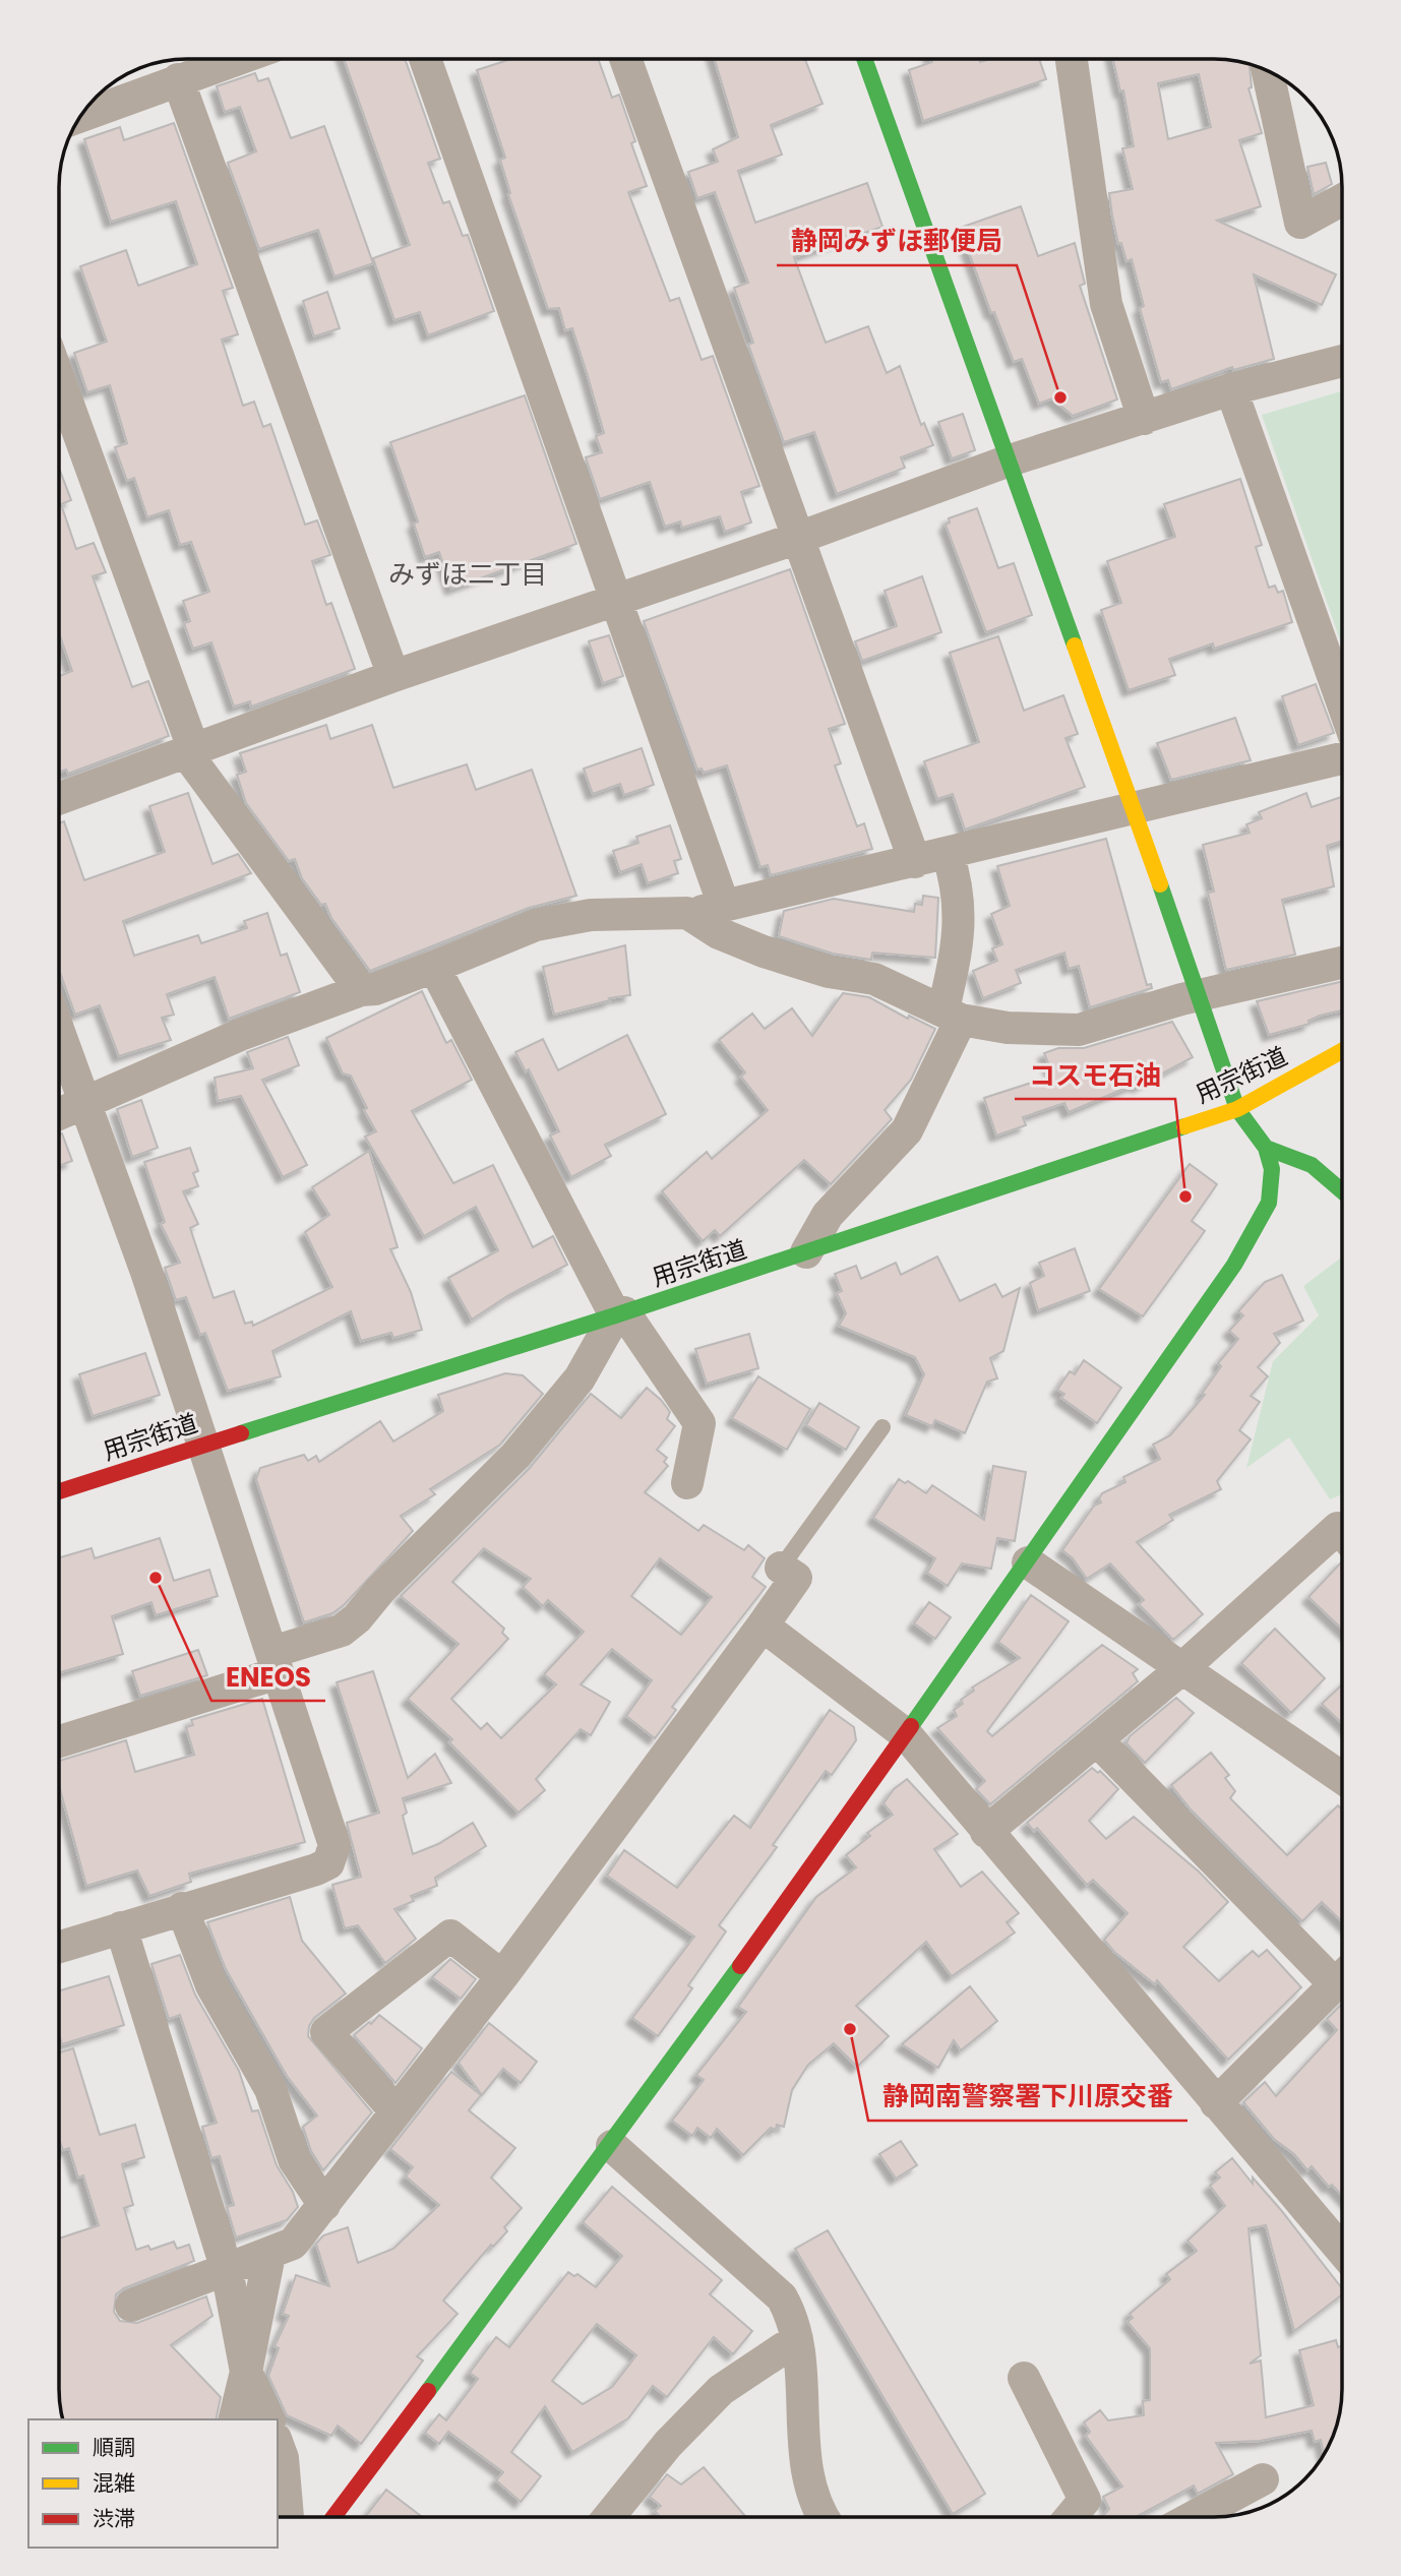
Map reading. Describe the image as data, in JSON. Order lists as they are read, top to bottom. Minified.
{"streets":{"street":["用宗街道"]},"districts":["みずほ二丁目"],"places":["静岡みずほ郵便局","コスモ石油","ENEOS","静岡南警察署下川原交番"],"legend":["順調","混雑","渋滞"]}
